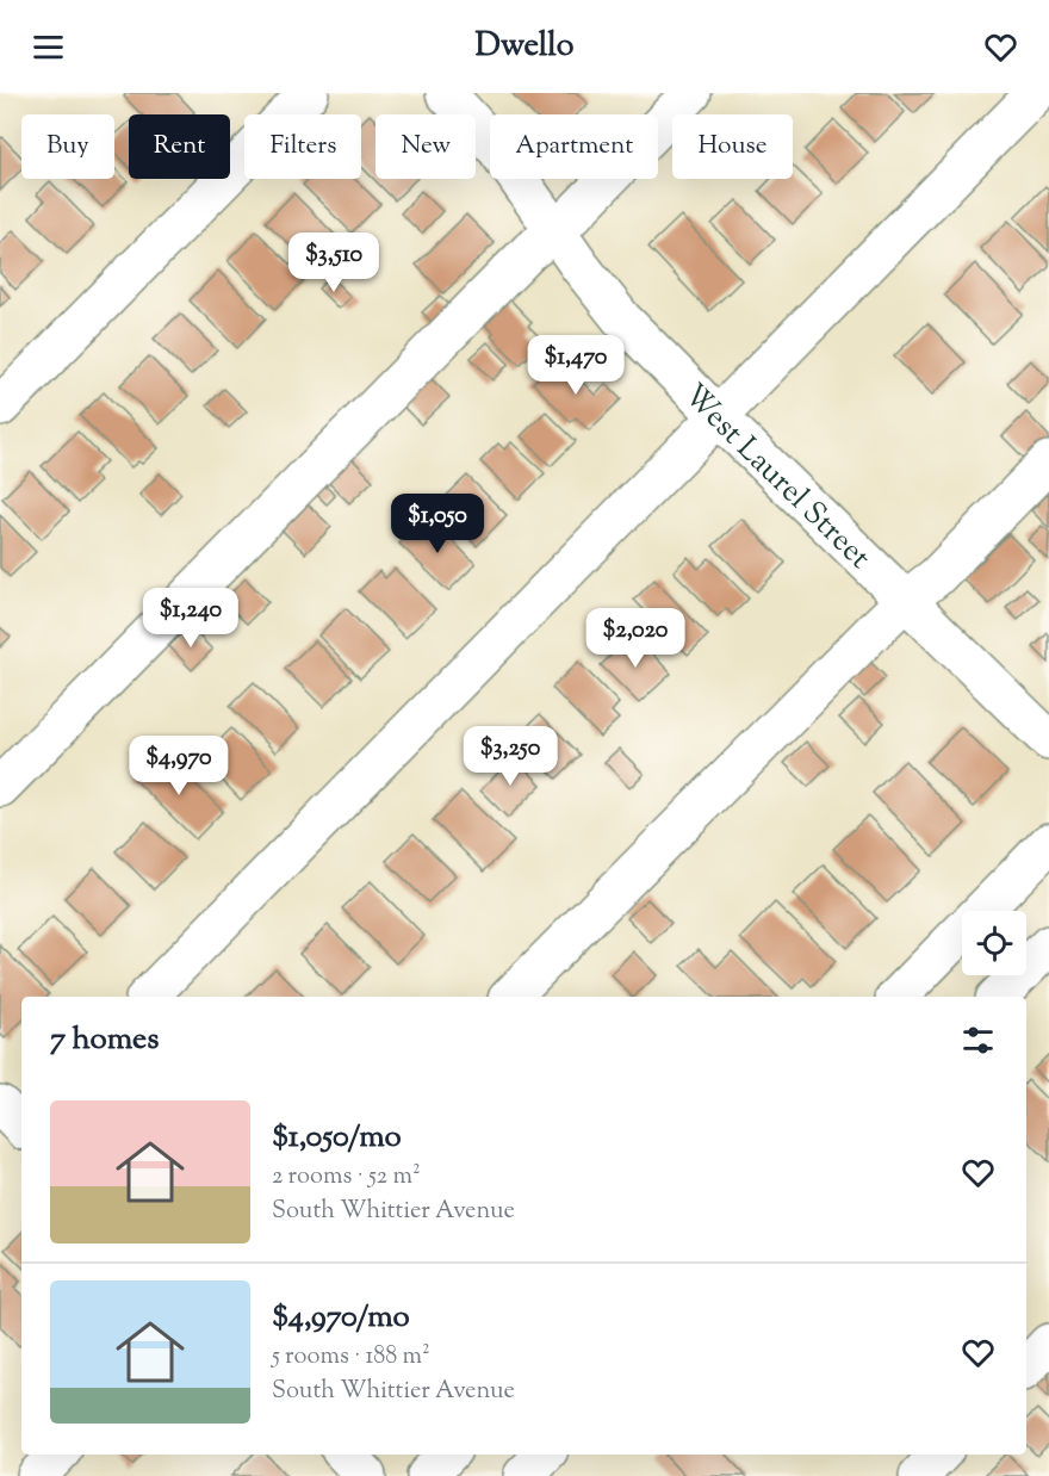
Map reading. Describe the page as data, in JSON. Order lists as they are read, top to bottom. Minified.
{"streets":{"street":["West Laurel Street"]},"page":{"header":"Dwello","chip":["Buy","Rent","Filters","New","Apartment","House"],"price":["$3,510","$1,470","$1,050","$1,240","$2,020","$3,250","$4,970"],"heading":"7 homes","list":[{"name":"$1,050/mo","note":"2 rooms · 52 m² · South Whittier Avenue"},{"name":"$4,970/mo","note":"5 rooms · 188 m² · South Whittier Avenue"}]}}
